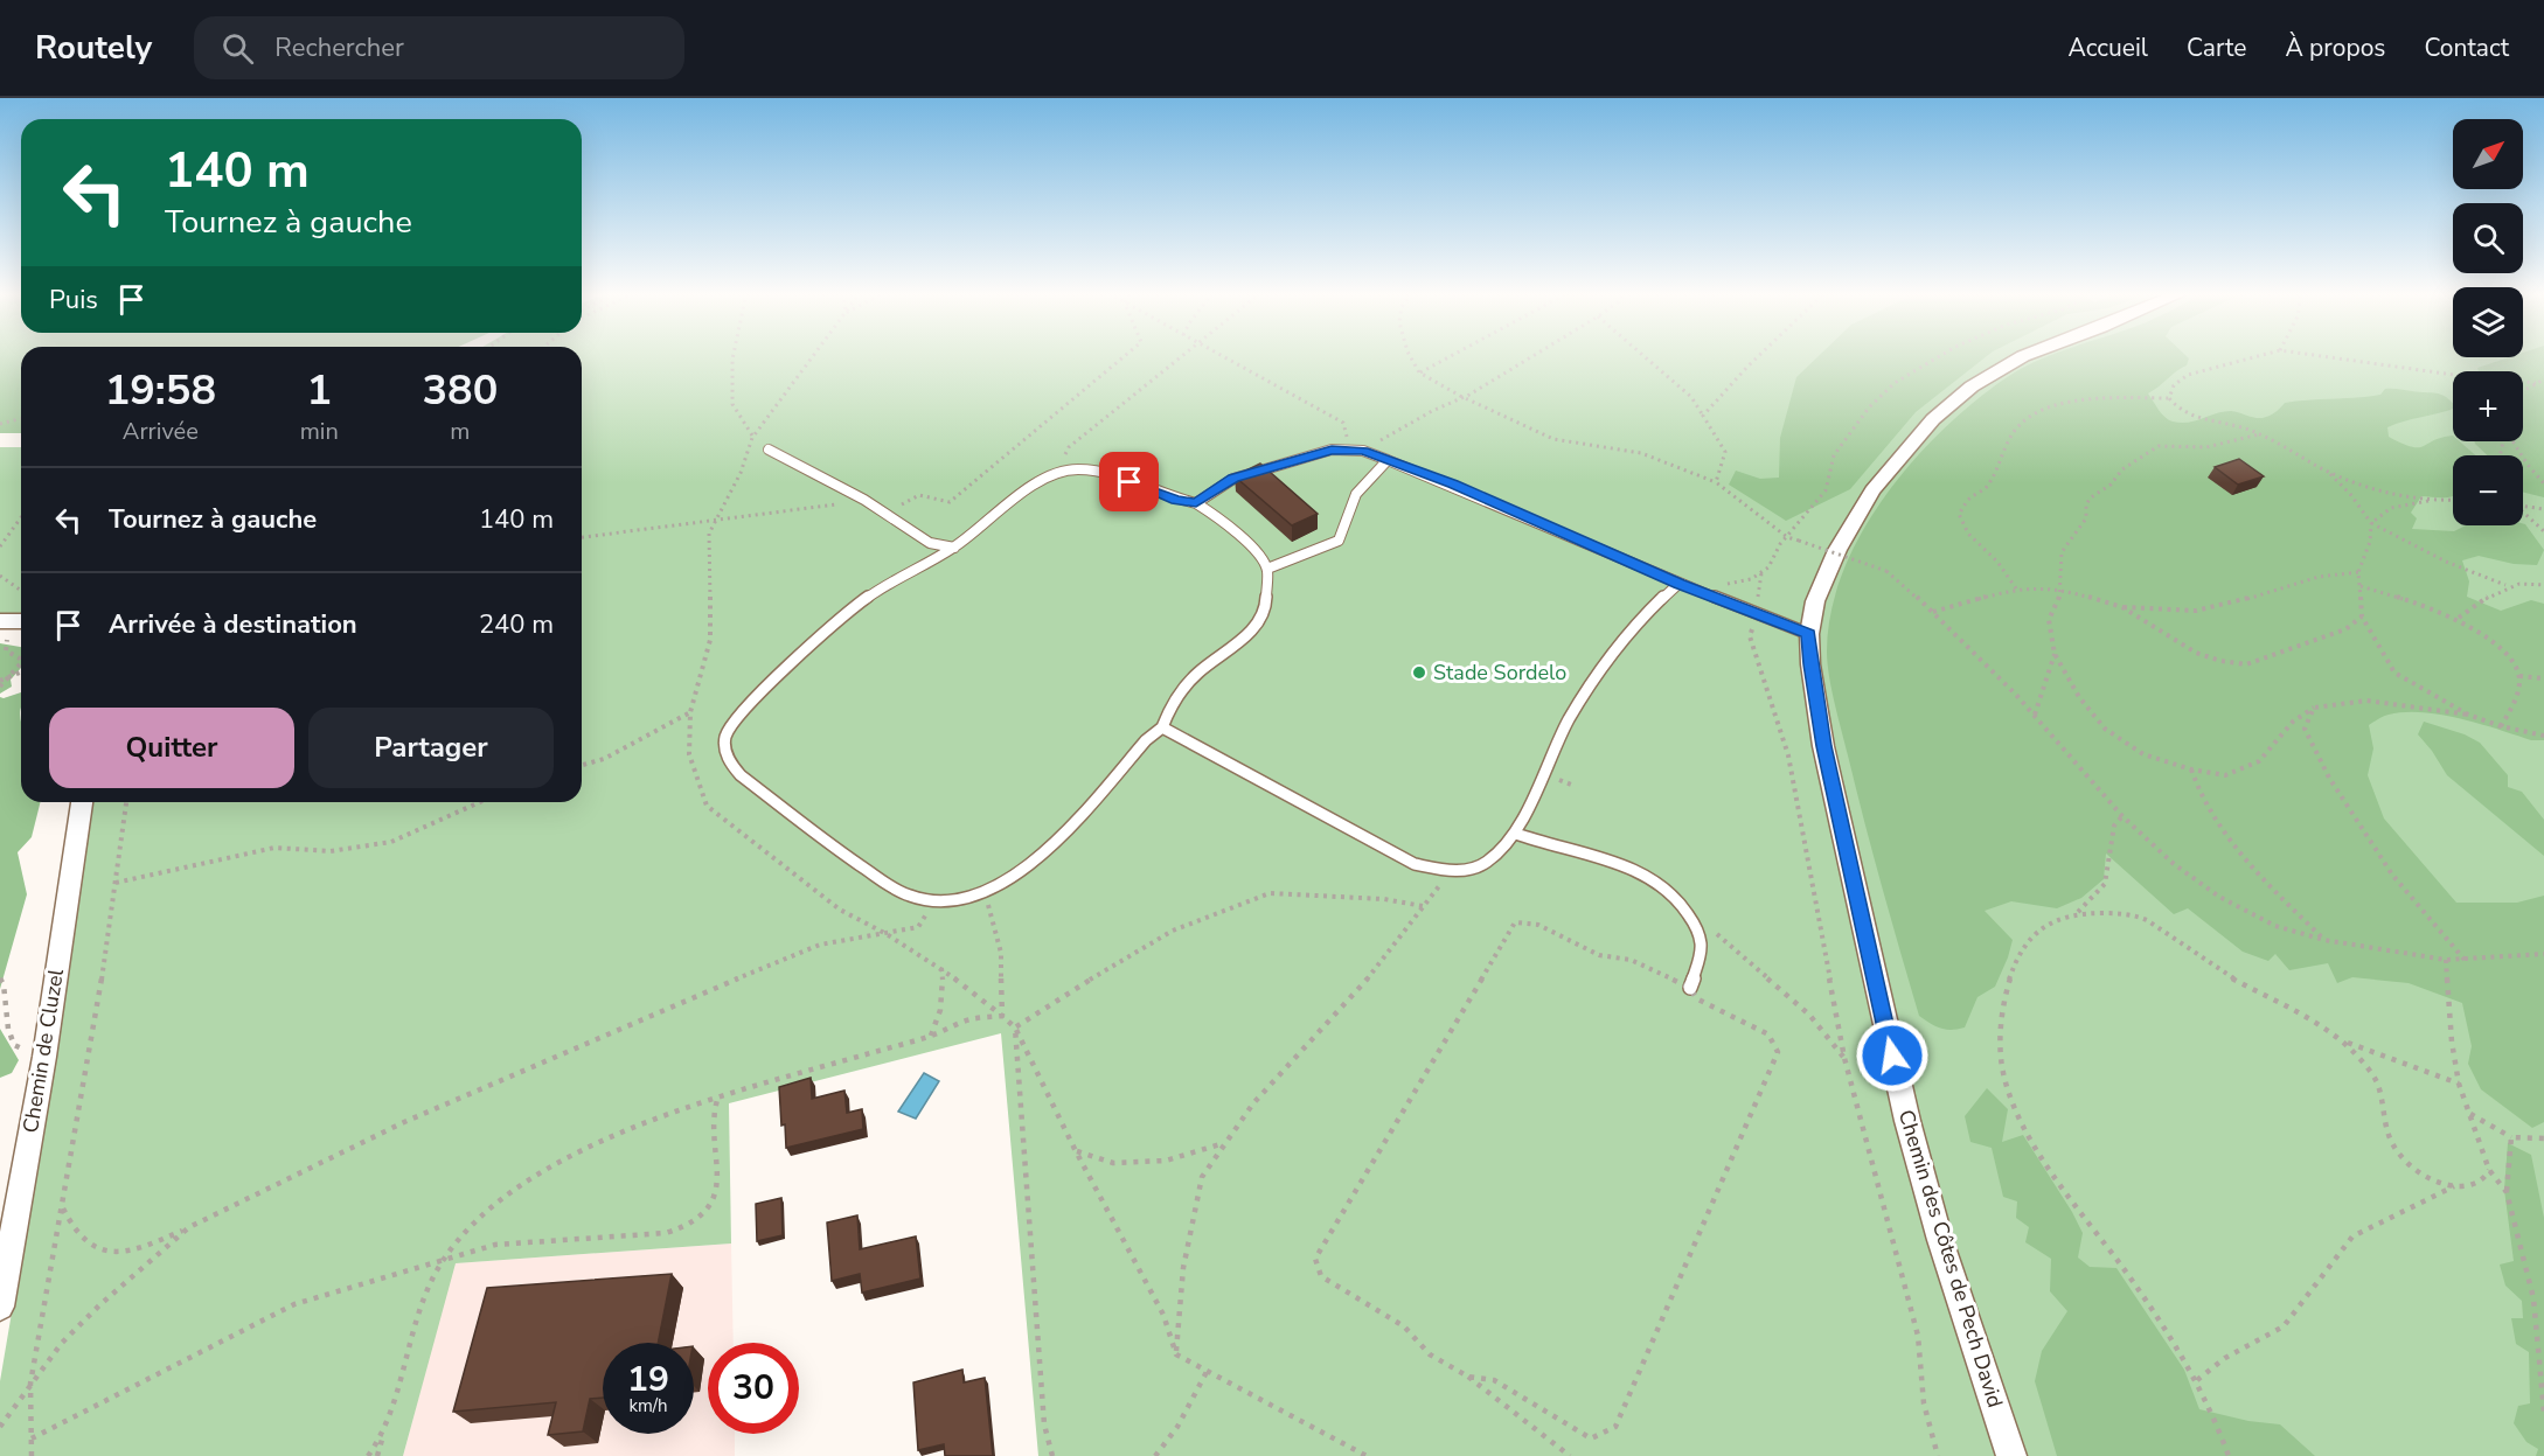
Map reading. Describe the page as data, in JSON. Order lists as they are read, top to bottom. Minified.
{"streets":{"street":["Chemin de Cluzel","Chemin des Côtes de Pech David"]},"places":["Stade Sordelo"],"north":"top right","page":{"header":"Routely","search":"Rechercher","nav":["Accueil","Carte","À propos","Contact"],"map_buttons":["+","−"],"turn":["140 m","Tournez à gauche"],"then":"Puis","eta":["19:58","Arrivée","1","min","380","m"],"list":[{"name":"Tournez à gauche","value":"140 m"},{"name":"Arrivée à destination","value":"240 m"}],"buttons":["Quitter","Partager"],"speed":"19 km/h","limit":"30"}}
